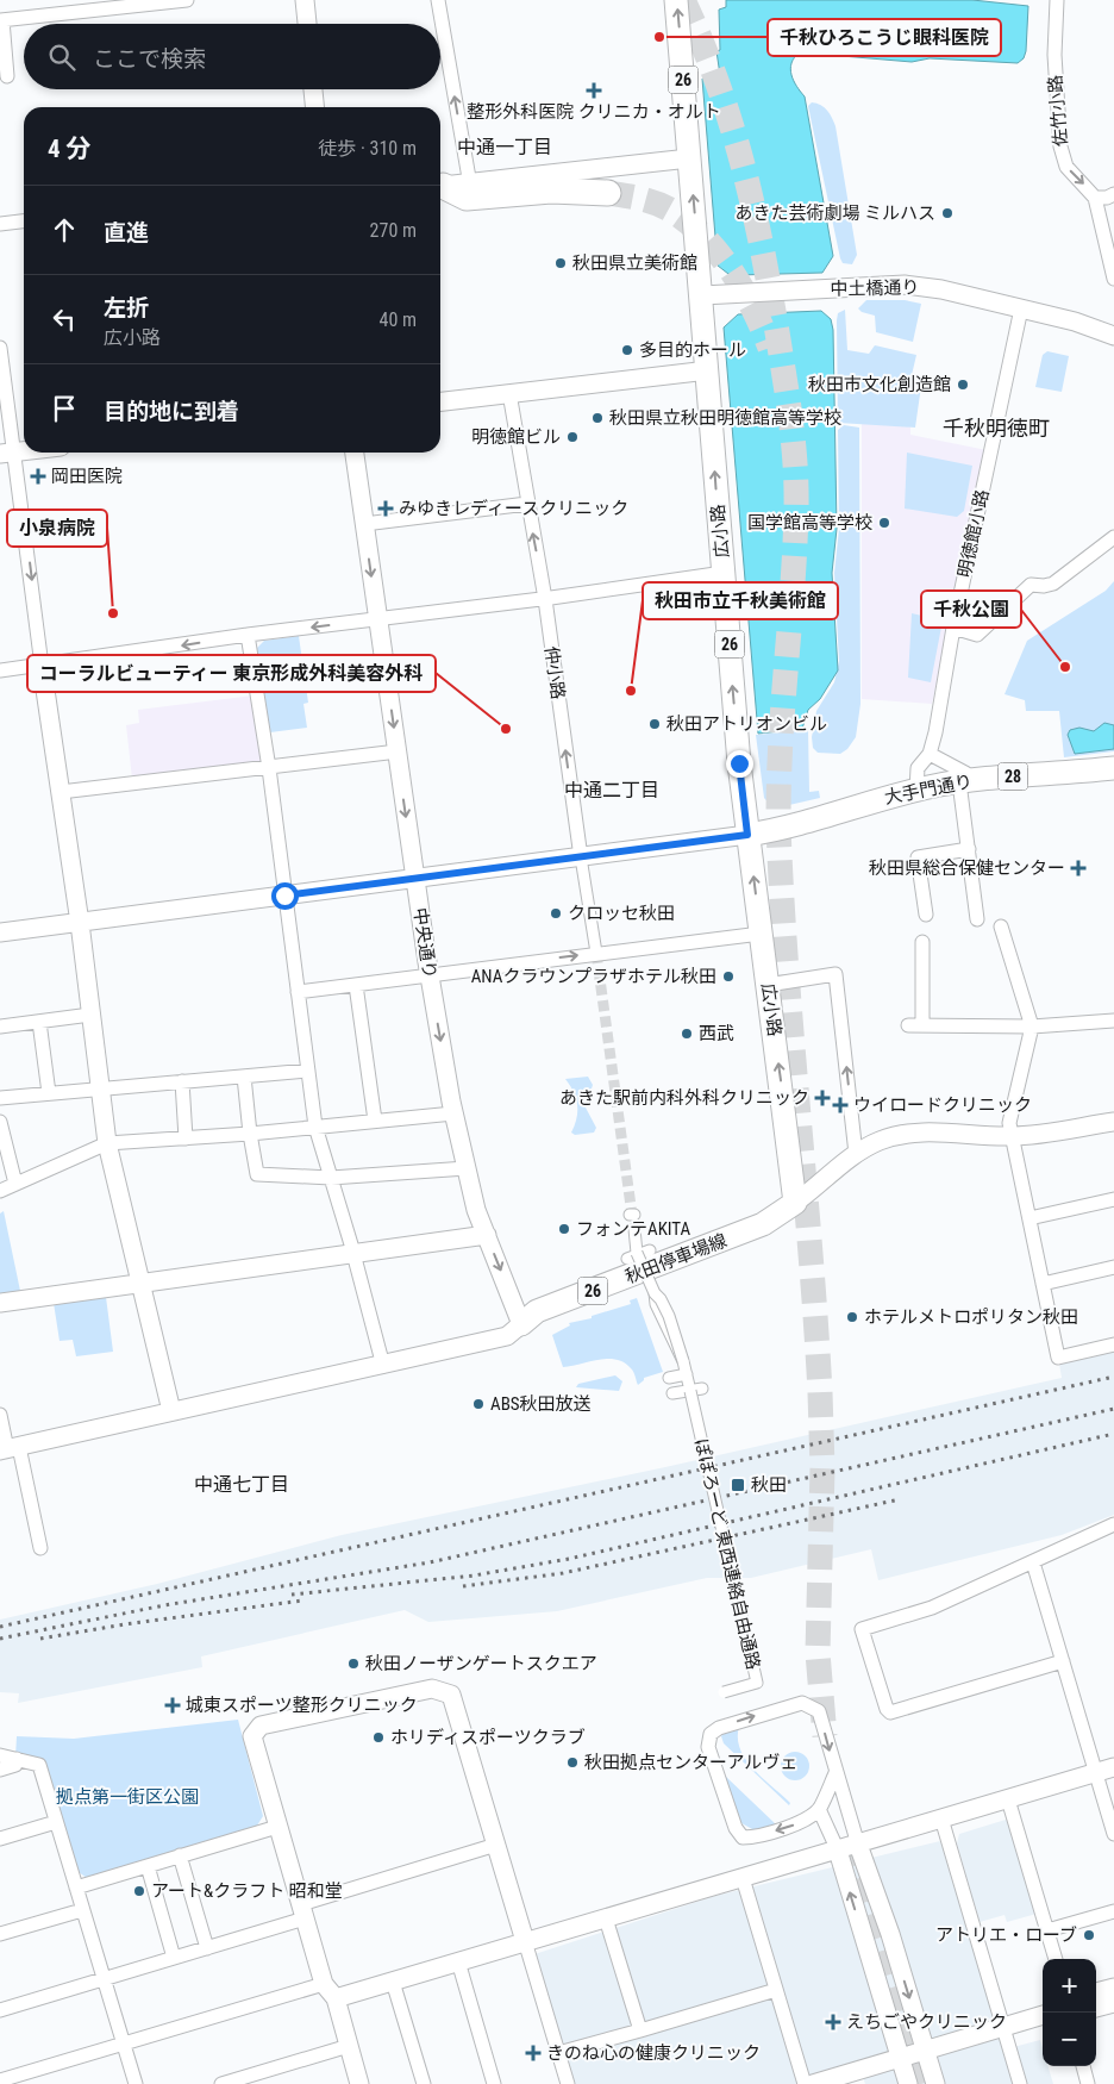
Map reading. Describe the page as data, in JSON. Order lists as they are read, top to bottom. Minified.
{"streets":{"main road":["26","広小路","28","大手門通り","秋田停車場線"],"street":["佐竹小路","中土橋通り","明徳館小路","仲小路","中央通り","ぽぽろーど 東西連絡自由通路"]},"crossings":[["中土橋通り","広小路"],["中土橋通り","明徳館小路"],["広小路","大手門通り"],["広小路","秋田停車場線"],["明徳館小路","大手門通り"],["中央通り","秋田停車場線"]],"one_way":["佐竹小路","広小路","仲小路"],"districts":["中通一丁目","千秋明徳町","中通二丁目","中通七丁目"],"parks":["拠点第一街区公園"],"places":{"other":["千秋ひろこうじ眼科医院","あきた芸術劇場 ミルハス","秋田県立美術館","多目的ホール","秋田市文化創造館","秋田県立秋田明徳館高等学校","明徳館ビル","国学館高等学校","小泉病院","千秋公園","秋田市立千秋美術館","秋田アトリオンビル","コーラルビューティー 東京形成外科美容外科","クロッセ秋田","ANAクラウンプラザホテル秋田","西武","フォンテAKITA","ホテルメトロポリタン秋田","ABS秋田放送","秋田ノーザンゲートスクエア","ホリディスポーツクラブ","秋田拠点センターアルヴェ","アート&クラフト 昭和堂","アトリエ・ローブ"],"health":["整形外科医院 クリニカ・オルト","岡田医院","みゆきレディースクリニック","秋田県総合保健センター","あきた駅前内科外科クリニック","ウイロードクリニック","城東スポーツ整形クリニック","えちごやクリニック","きのね心の健康クリニック"],"transit":["秋田"]},"page":{"search":"ここで検索","heading":["4 分","徒歩 · 310 m"],"list":[["直進","270 m"],["左折","広小路","40 m"],"目的地に到着"],"map_buttons":["+","−"]}}
